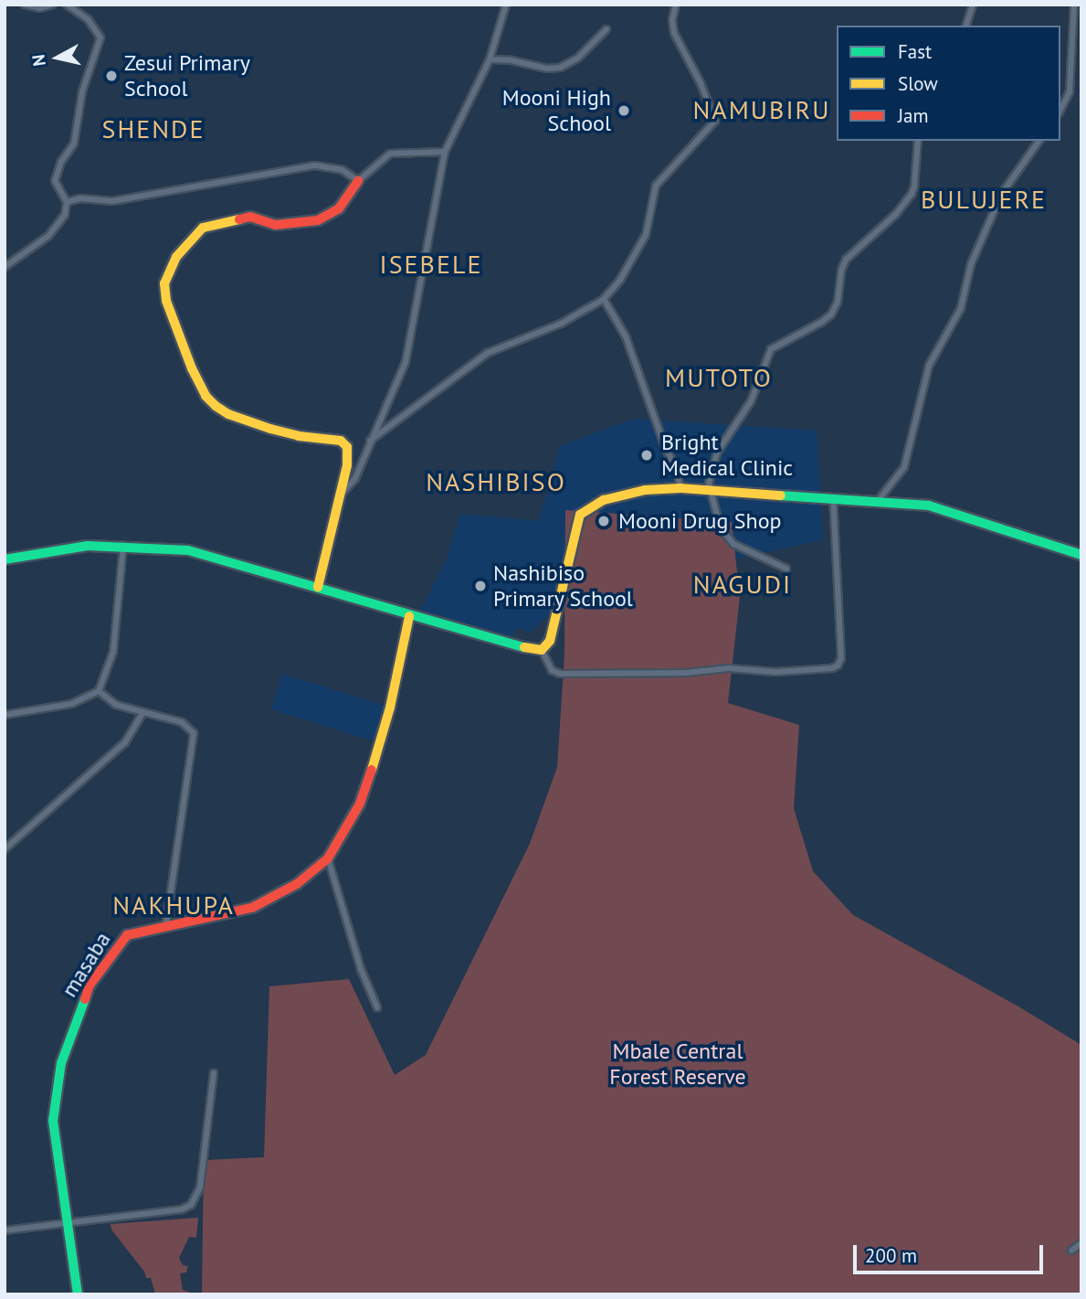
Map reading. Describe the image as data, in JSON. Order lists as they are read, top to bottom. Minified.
{"streets":{"street":["masaba"]},"districts":["NAMUBIRU","SHENDE","BULUJERE","ISEBELE","MUTOTO","NASHIBISO","NAGUDI","NAKHUPA"],"parks":["Mbale Central Forest Reserve"],"places":["Zesui Primary School","Mooni High School","Bright Medical Clinic","Mooni Drug Shop","Nashibiso Primary School"],"legend":["Fast","Slow","Jam"],"scale_bar":"200 m","north":"left"}
